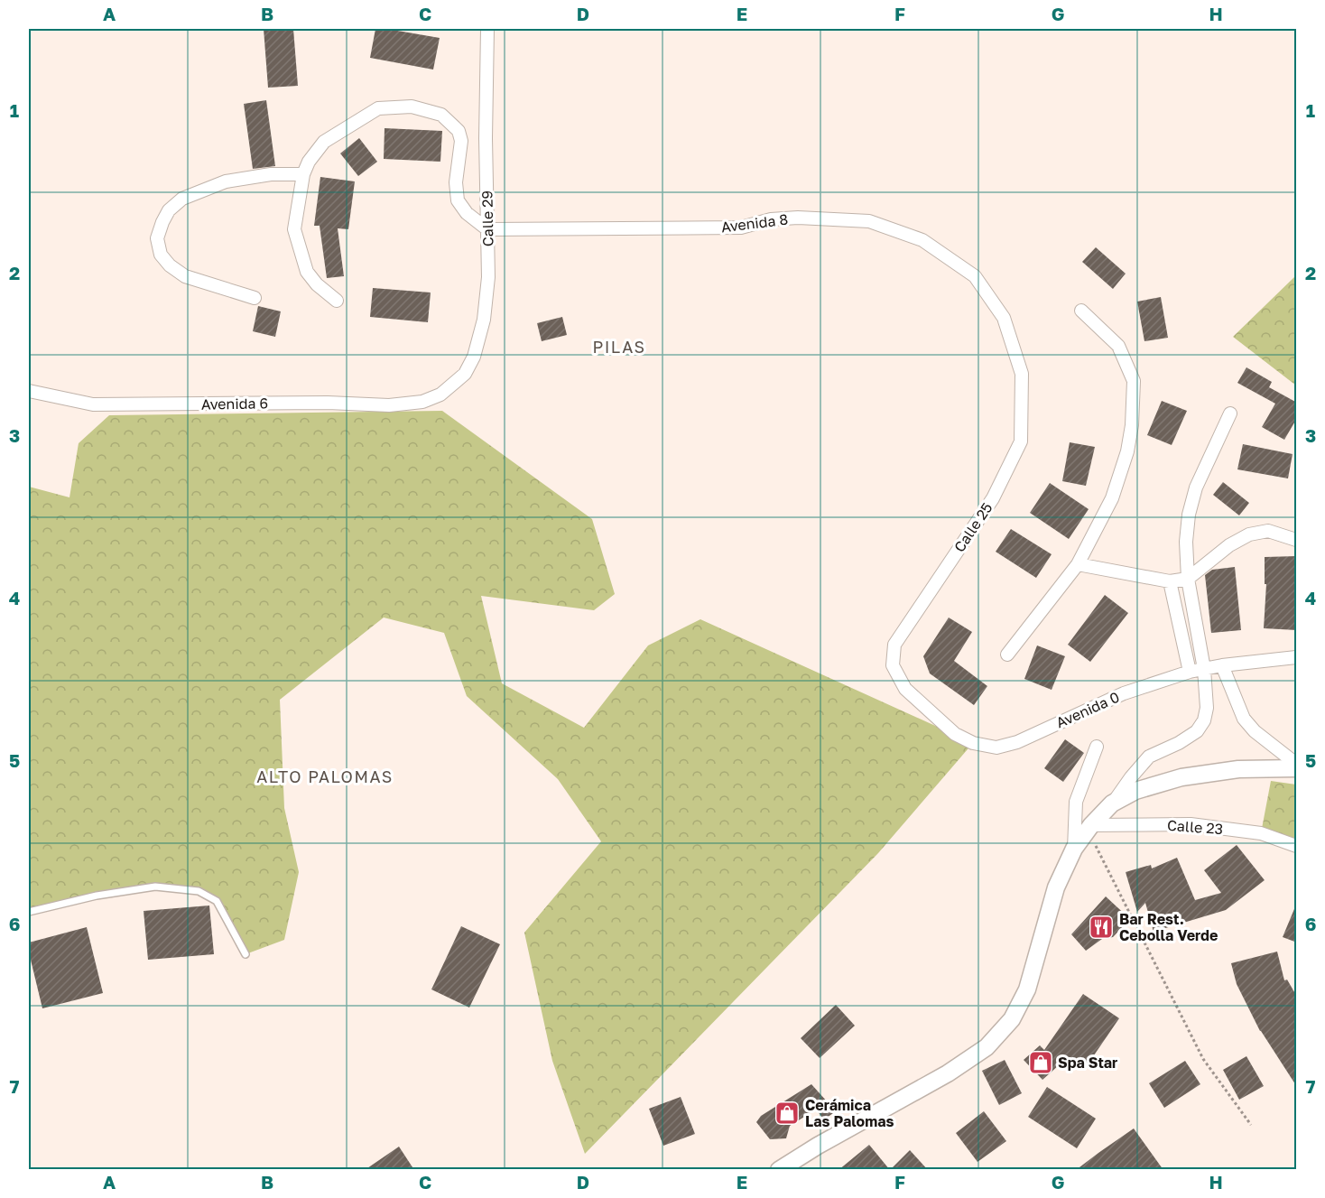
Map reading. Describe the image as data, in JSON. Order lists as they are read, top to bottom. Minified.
{"streets":{"street":["Calle 29","Avenida 8","Avenida 6","Calle 25","Avenida 0","Calle 23"]},"crossings":[["Calle 29","Avenida 8"],["Calle 29","Avenida 6"],["Avenida 8","Calle 25"],["Calle 25","Avenida 0"]],"districts":["PILAS","ALTO PALOMAS"],"places":{"restaurant":["Bar Rest. Cebolla Verde"],"shop":["Spa Star","Cerámica Las Palomas"]},"grid":{"columns":["A","B","C","D","E","F","G","H"],"rows":["1","2","3","4","5","6","7"]}}
